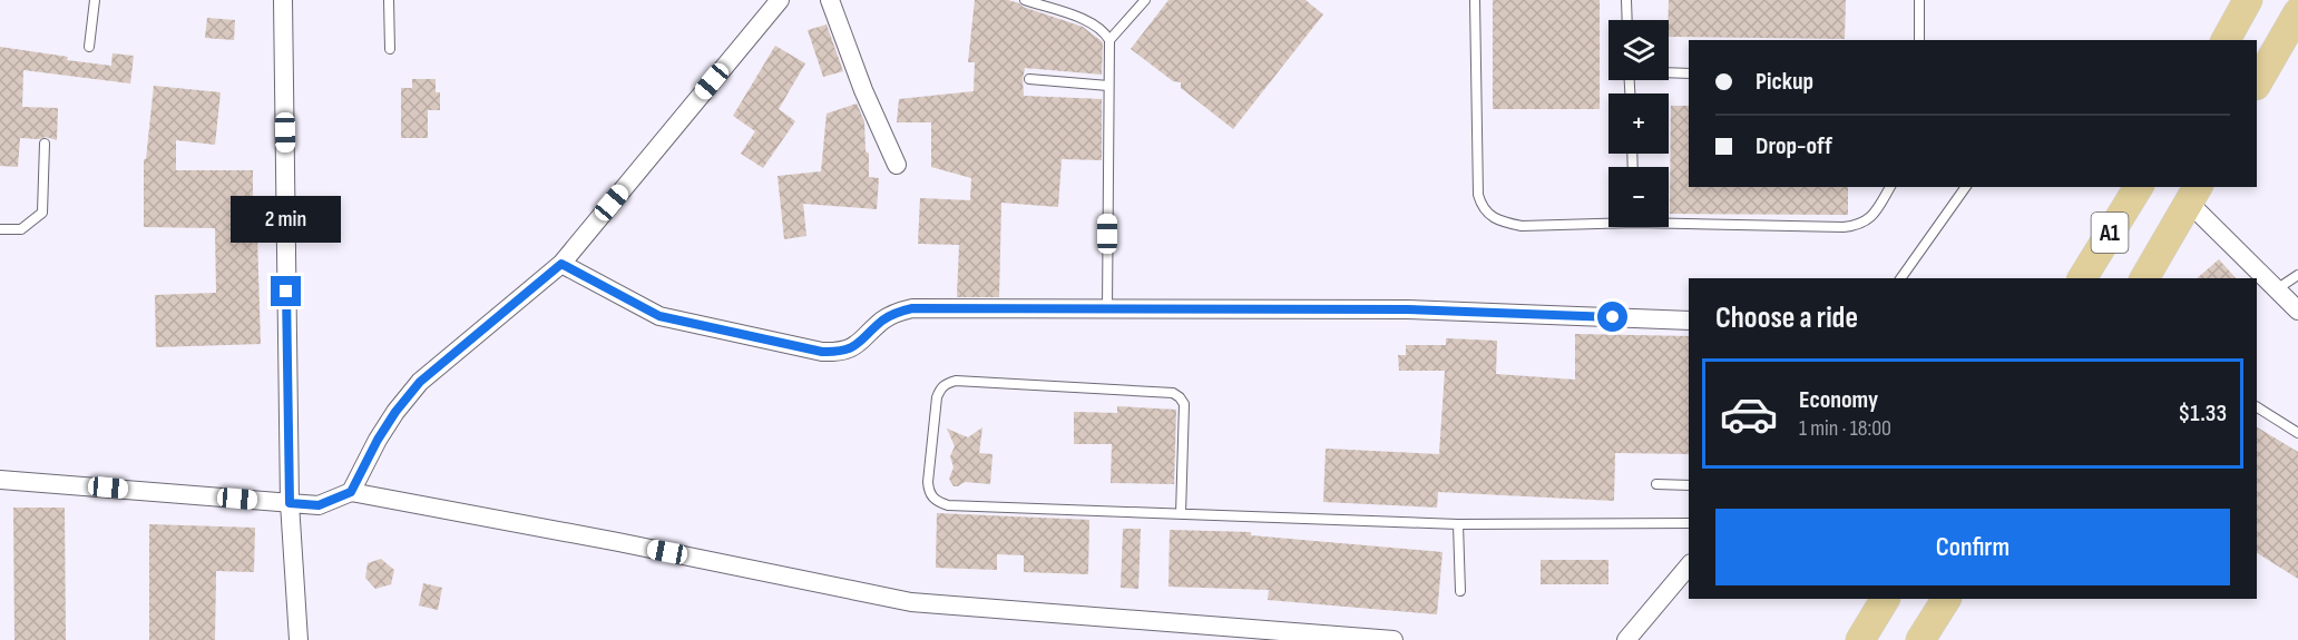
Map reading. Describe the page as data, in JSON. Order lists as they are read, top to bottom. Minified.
{"streets":{"main road":["A1"]},"page":{"map_buttons":["+","−"],"banner":["Pickup","Drop-off"],"bubble":"2 min","heading":"Choose a ride","list":[{"name":"Economy","note":"1 min · 18:00","value":"$1.33"}],"buttons":"Confirm"}}
